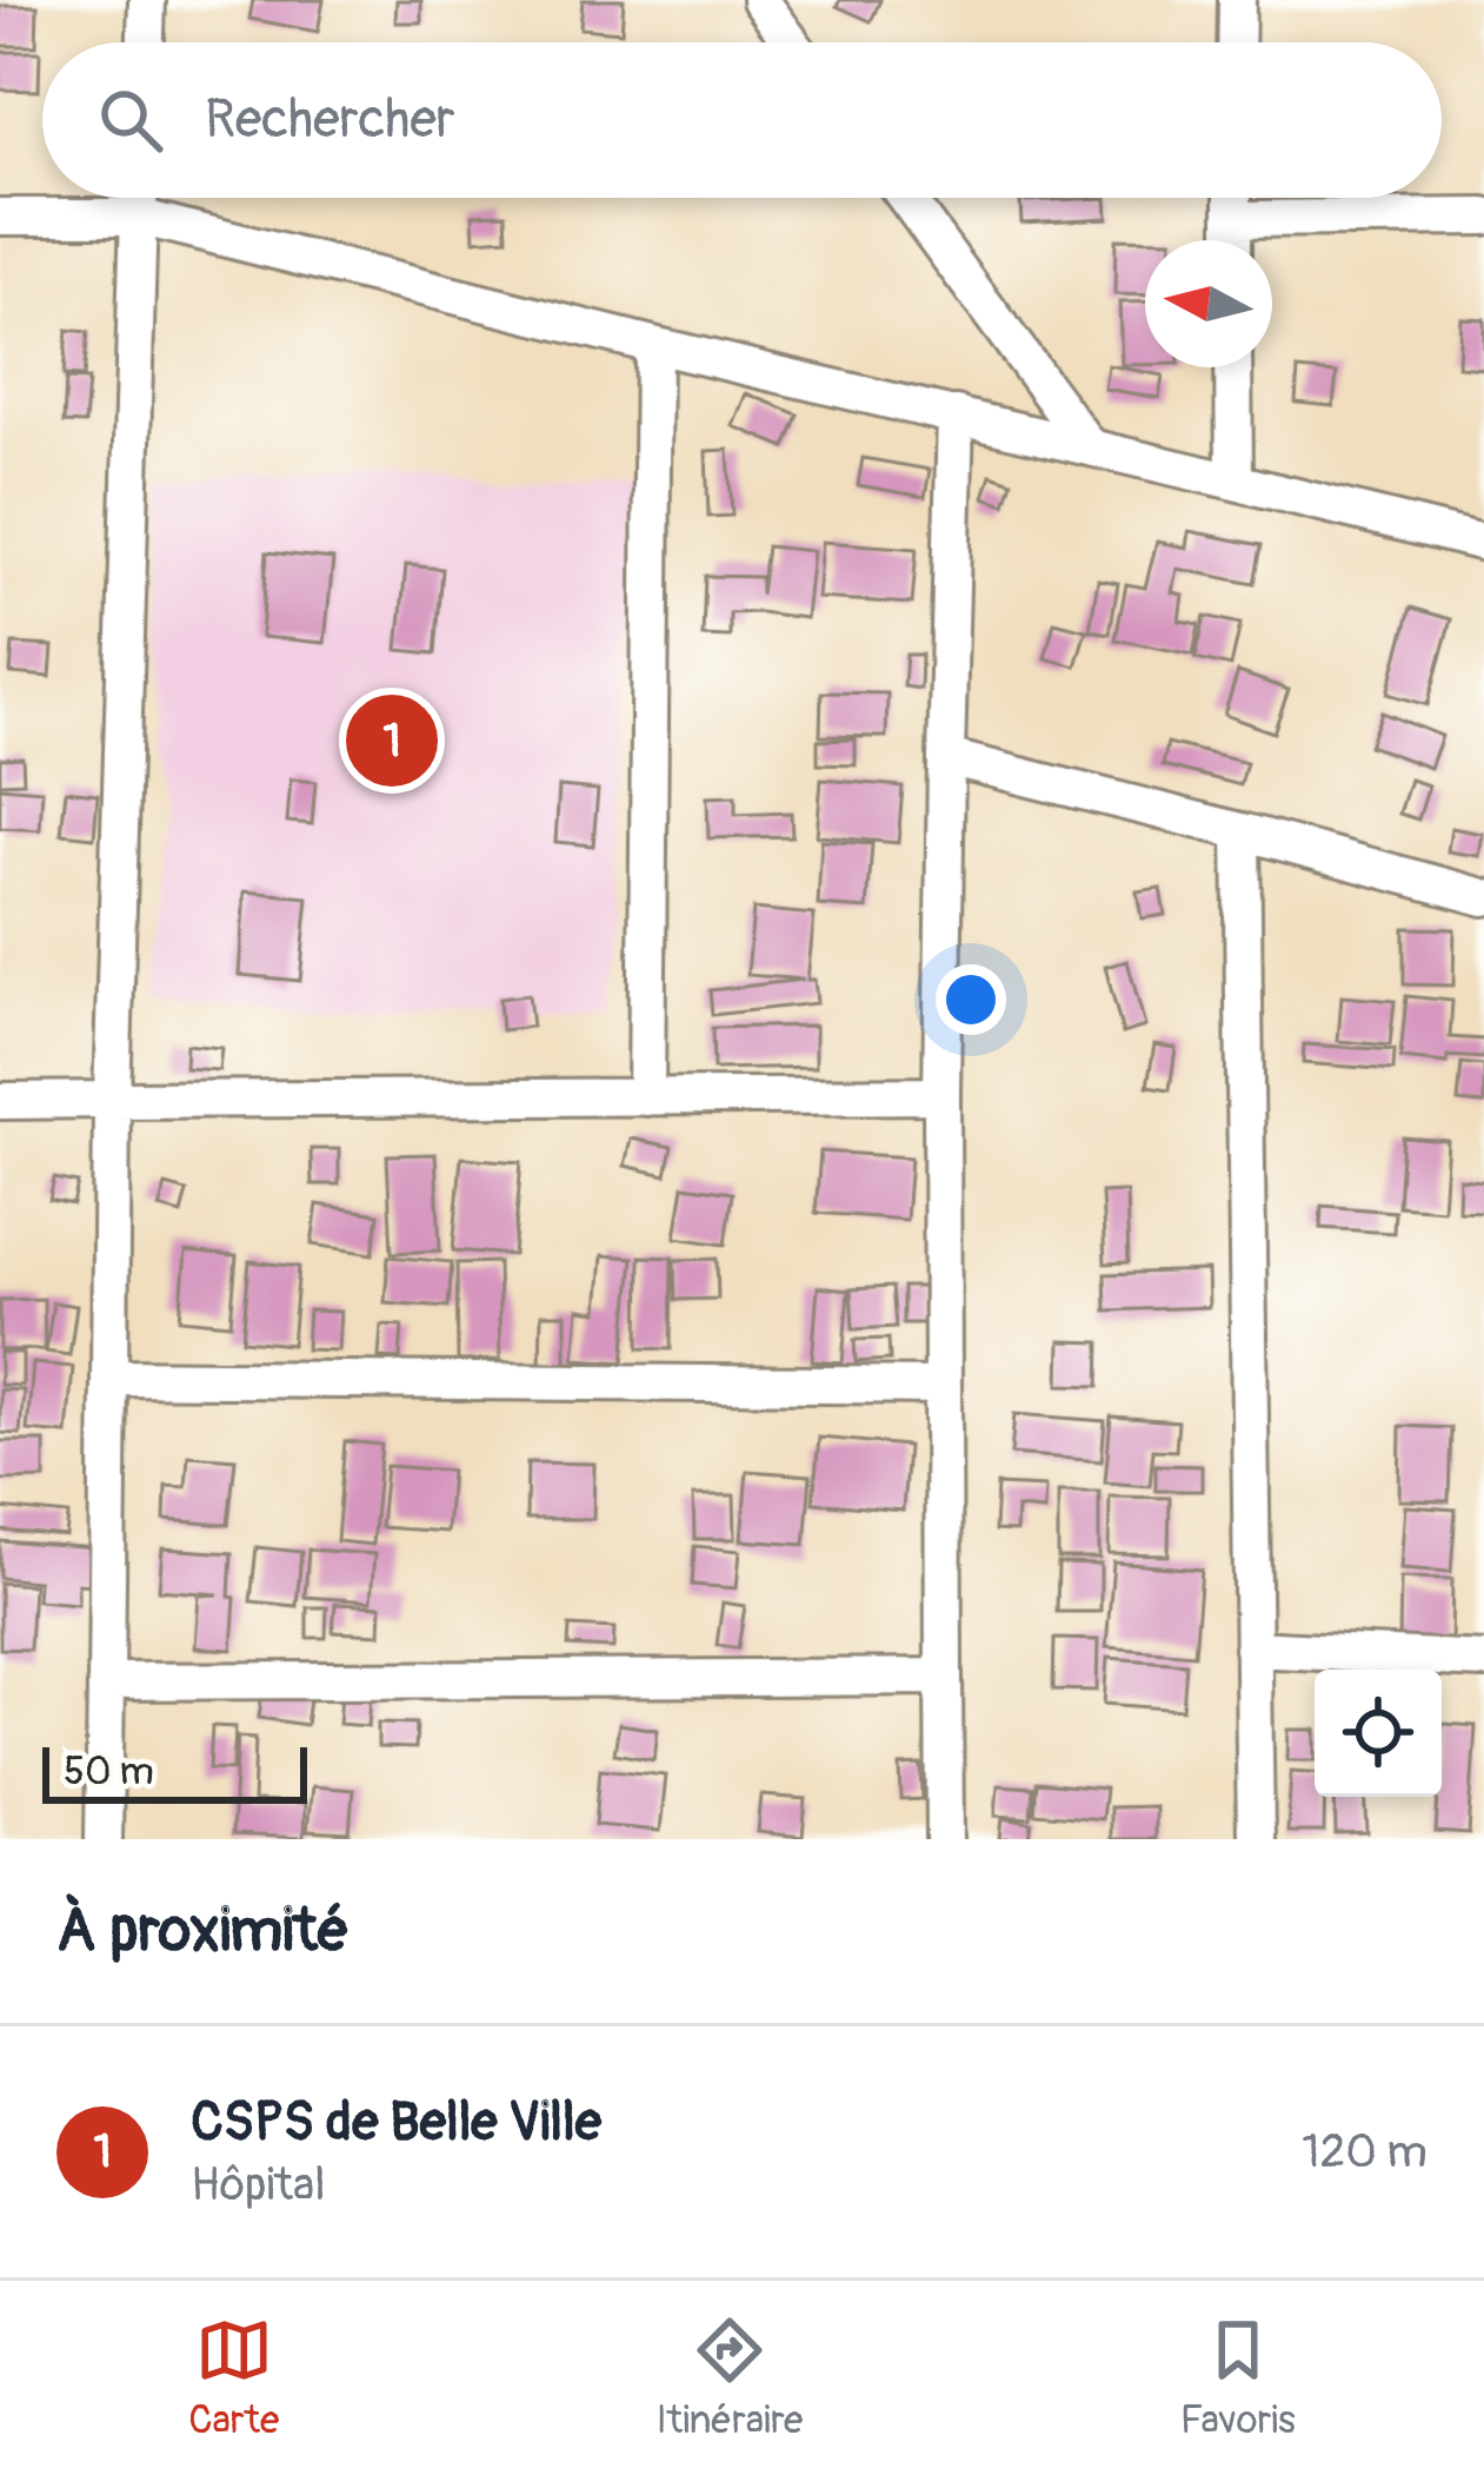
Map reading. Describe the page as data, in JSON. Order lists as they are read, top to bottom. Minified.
{"scale_bar":"50 m","north":"left","page":{"search":"Rechercher","pins":"1","scale":"50 m","heading":"À proximité","list":[{"mark":"1","name":"CSPS de Belle Ville","note":"Hôpital","value":"120 m"}],"nav":["Carte","Itinéraire","Favoris"]}}
